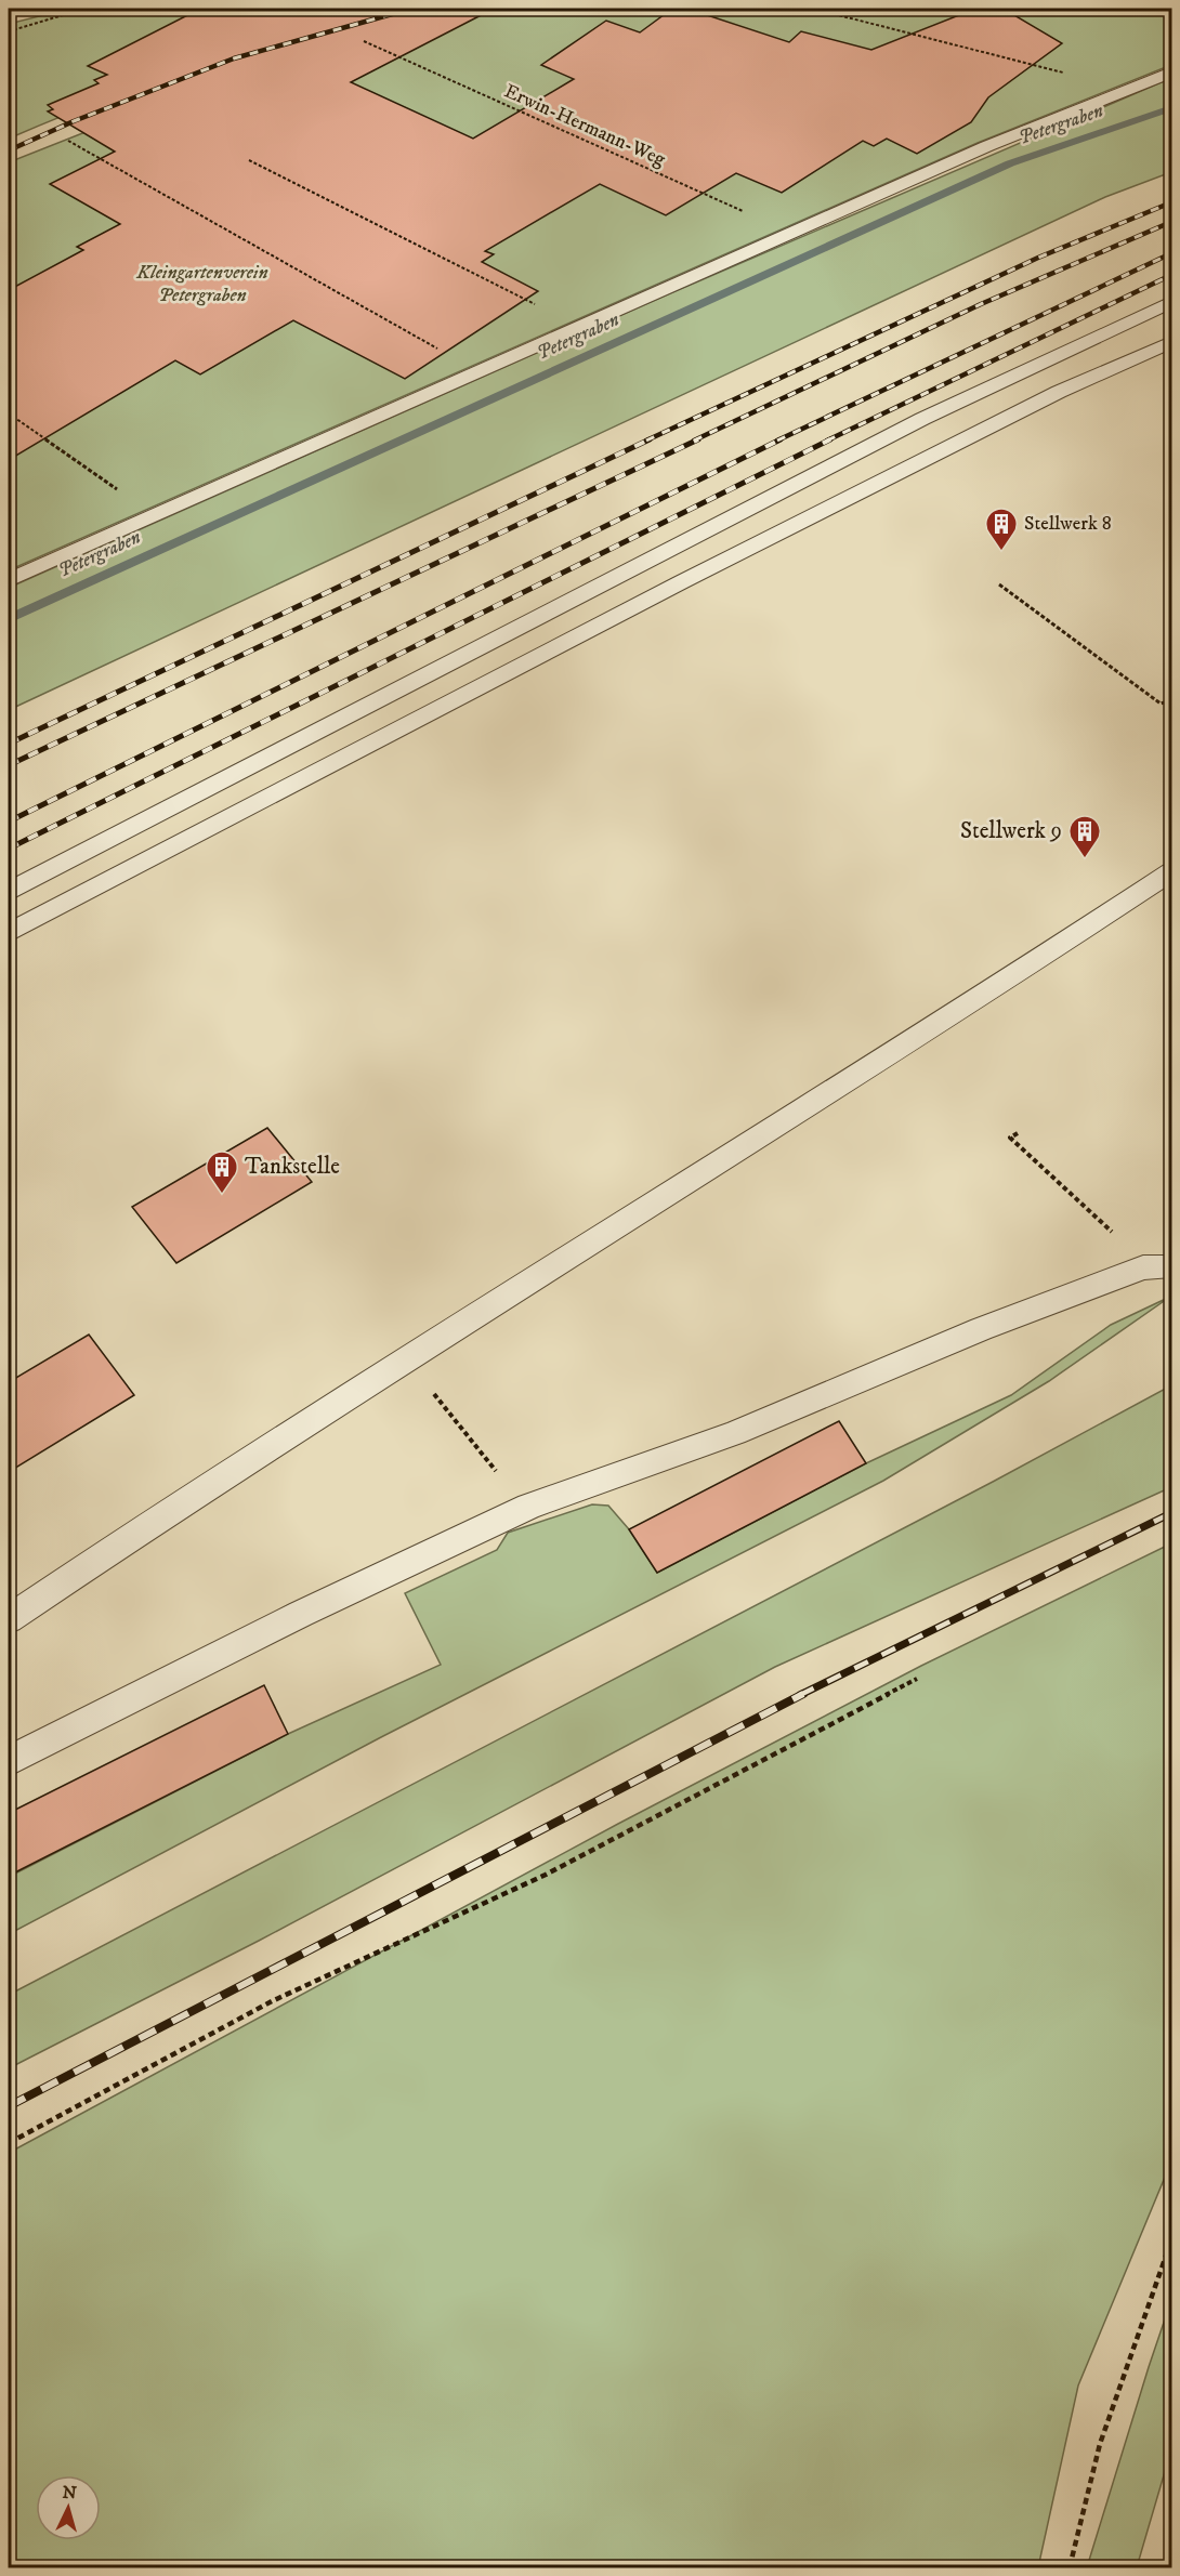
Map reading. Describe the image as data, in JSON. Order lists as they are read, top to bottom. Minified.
{"streets":{"path":["Erwin-Hermann-Weg"]},"water":["Petergraben"],"parks":["Kleingartenverein Petergraben"],"places":{"building":["Stellwerk 8","Stellwerk 9","Tankstelle"]},"north":"top"}
